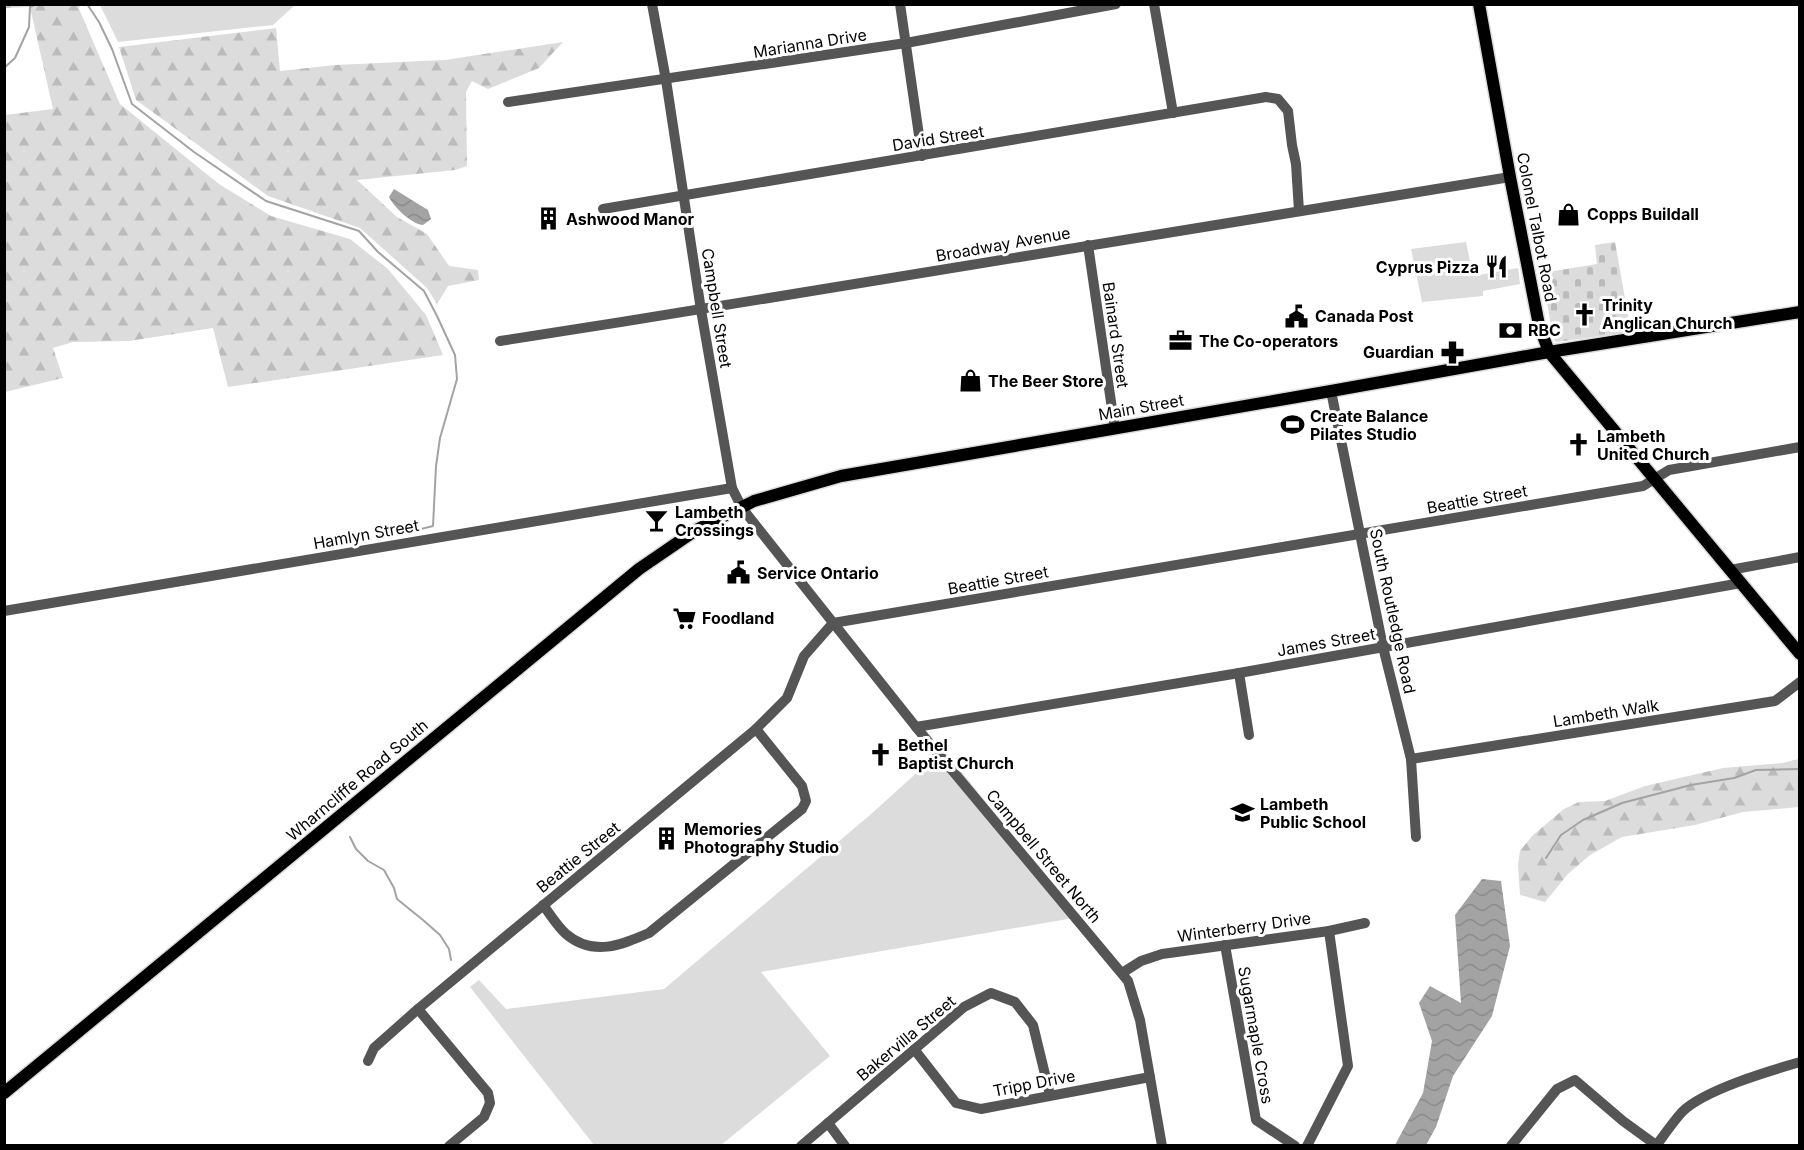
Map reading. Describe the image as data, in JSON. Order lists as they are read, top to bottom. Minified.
{"streets":{"main road":["Colonel Talbot Road","Main Street","Wharncliffe Road South"],"street":["Marianna Drive","David Street","Broadway Avenue","Campbell Street","Bainard Street","Beattie Street","Hamlyn Street","South Routledge Road","James Street","Lambeth Walk","Campbell Street North","Winterberry Drive","Sugarmaple Cross","Bakervilla Street","Tripp Drive"]},"crossings":[["Marianna Drive","Campbell Street"],["David Street","Broadway Avenue"],["David Street","Campbell Street"],["Colonel Talbot Road","Broadway Avenue"],["Colonel Talbot Road","Main Street"],["Colonel Talbot Road","Beattie Street"],["Colonel Talbot Road","James Street"],["Broadway Avenue","Campbell Street"],["Broadway Avenue","Bainard Street"],["Campbell Street","Main Street"],["Campbell Street","Hamlyn Street"],["Campbell Street","Wharncliffe Road South"],["Campbell Street","Campbell Street North"],["Bainard Street","Main Street"],["Main Street","South Routledge Road"],["Main Street","Wharncliffe Road South"],["Main Street","Campbell Street North"],["Beattie Street","South Routledge Road"],["Beattie Street","Campbell Street North"],["South Routledge Road","James Street"],["South Routledge Road","Lambeth Walk"],["James Street","Campbell Street North"],["Wharncliffe Road South","Campbell Street North"],["Campbell Street North","Winterberry Drive"],["Campbell Street North","Tripp Drive"],["Winterberry Drive","Sugarmaple Cross"],["Bakervilla Street","Tripp Drive"]],"places":{"shop":["Copps Buildall","The Beer Store"],"building":["Ashwood Manor","Memories Photography Studio"],"restaurant":["Cyprus Pizza"],"church":["Trinity Anglican Church","Lambeth United Church","Bethel Baptist Church"],"public building":["Canada Post","Service Ontario"],"bank":["RBC"],"office":["The Co-operators"],"pharmacy":["Guardian"],"sports":["Create Balance Pilates Studio"],"bar":["Lambeth Crossings"],"supermarket":["Foodland"],"school or university":["Lambeth Public School"]}}
